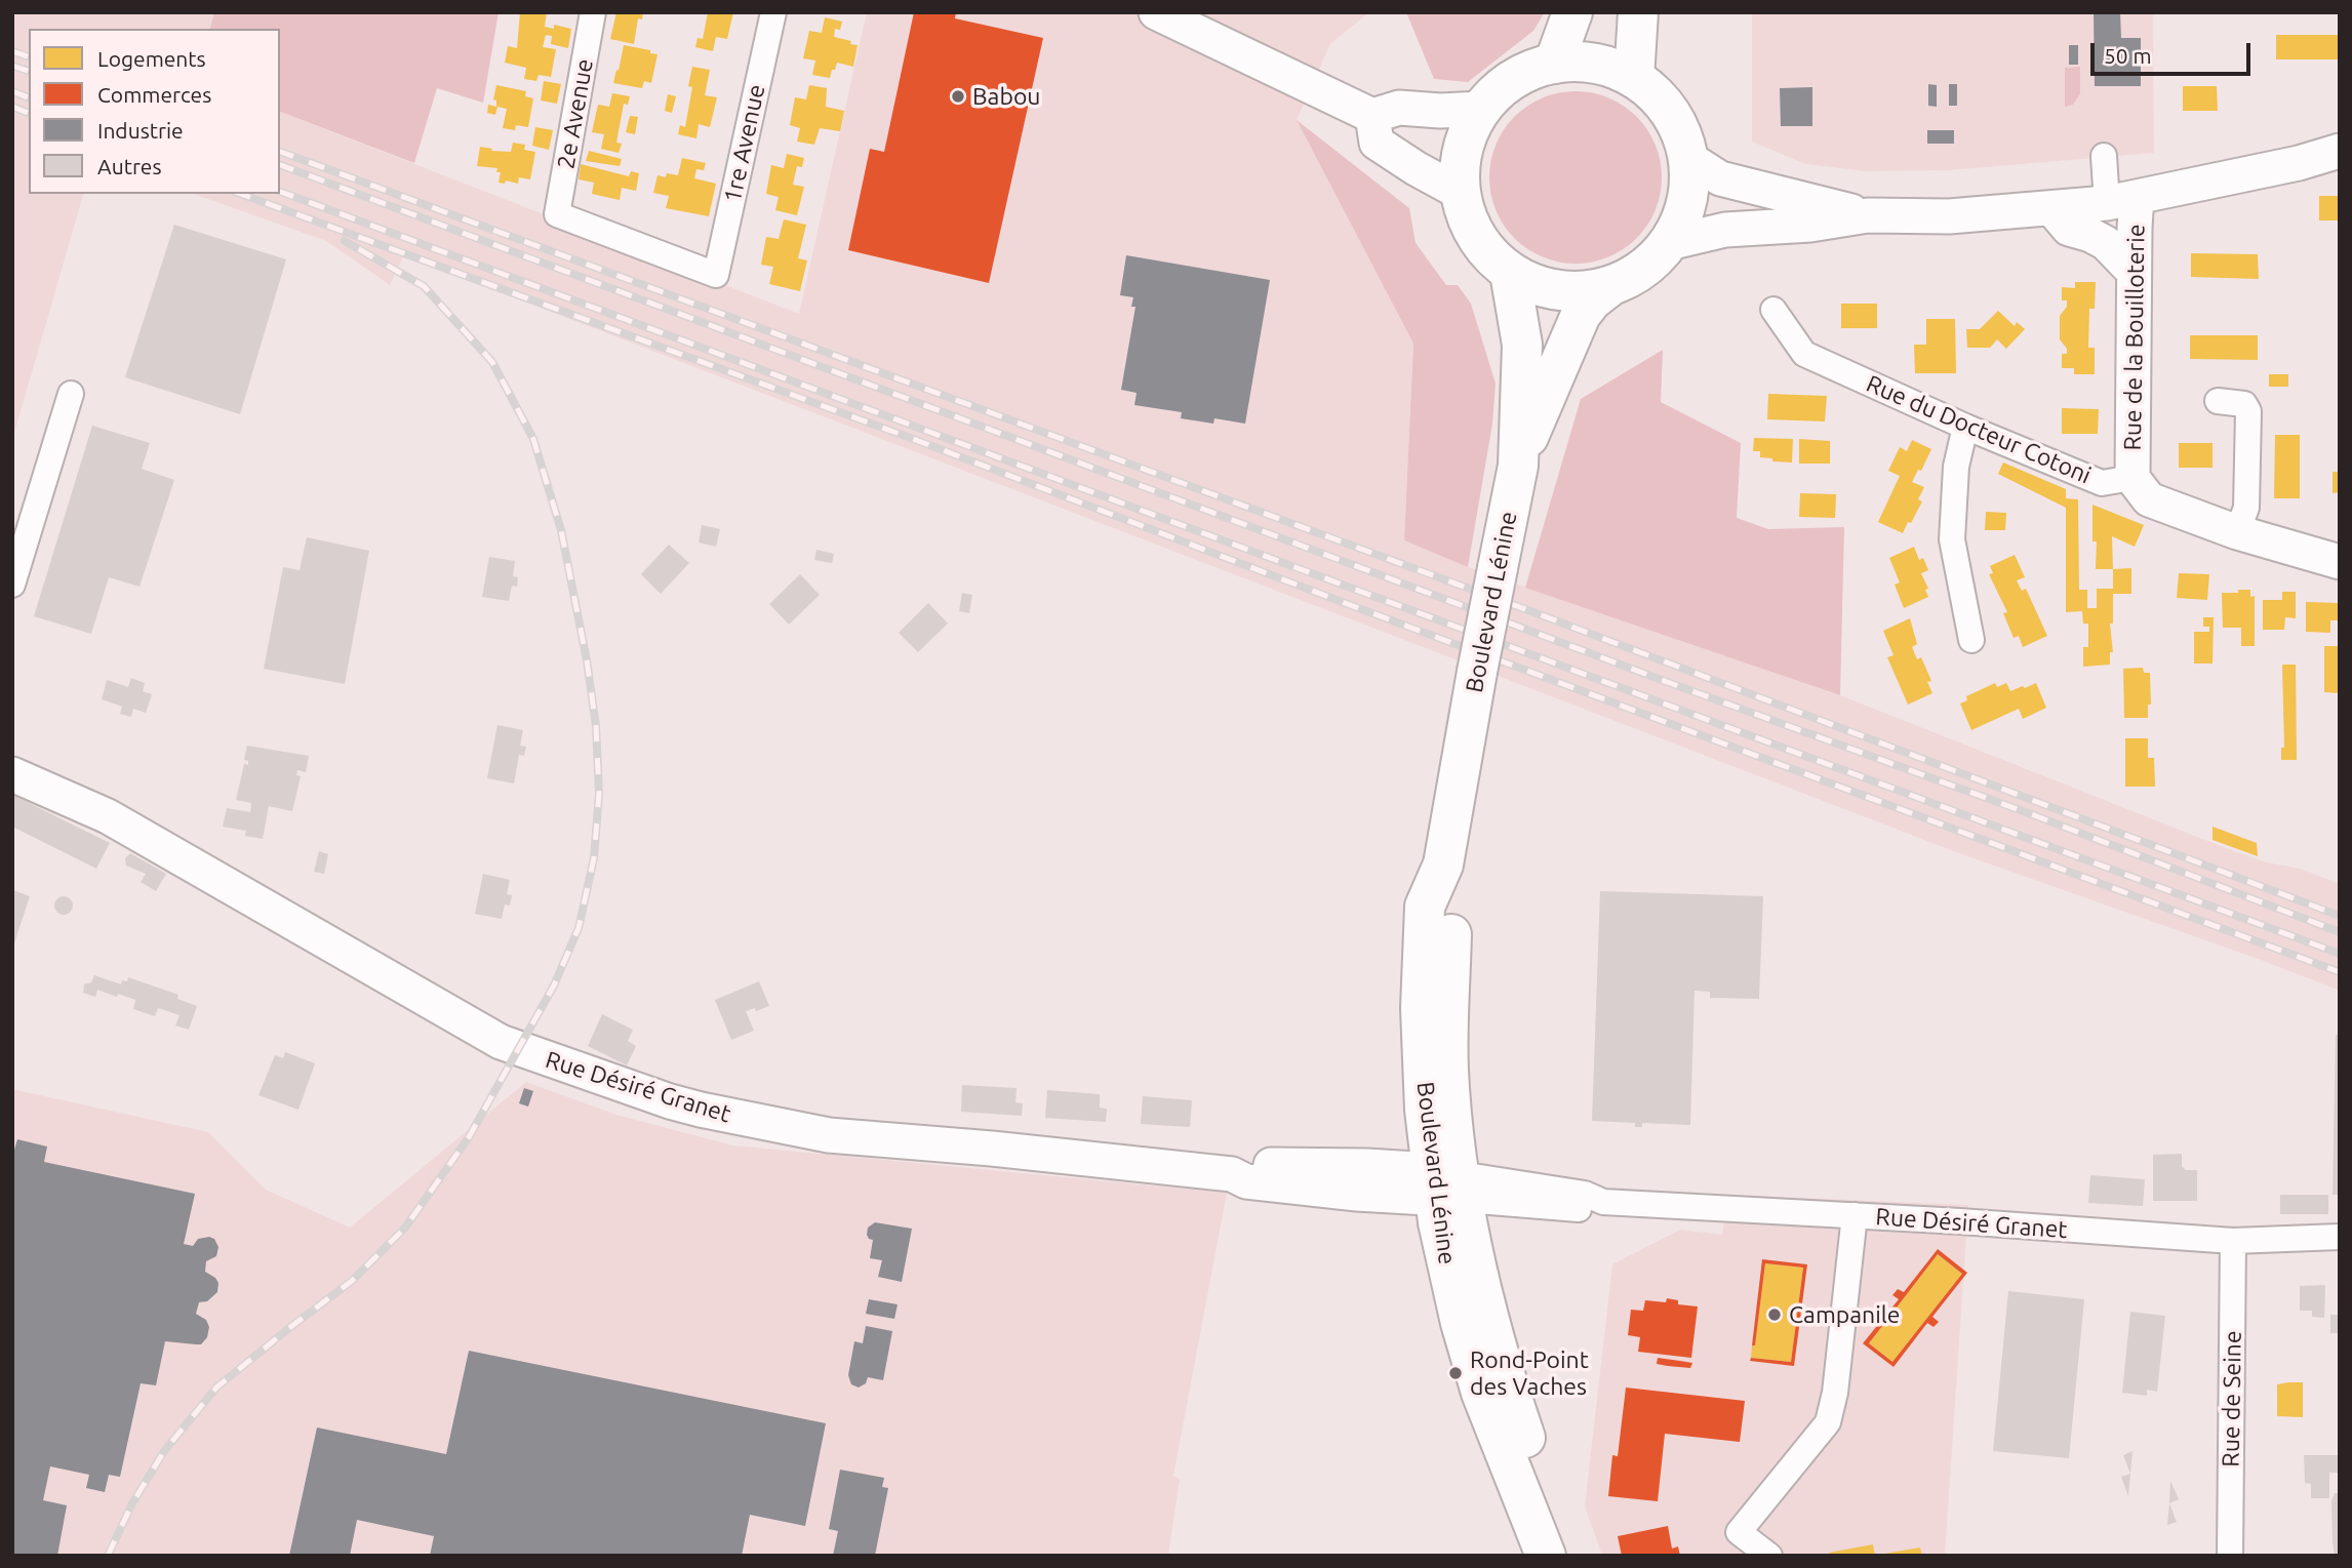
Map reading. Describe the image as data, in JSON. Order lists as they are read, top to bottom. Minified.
{"streets":{"main road":["Boulevard Lénine"],"street":["2e Avenue","1re Avenue","Rue de la Bouilloterie","Rue du Docteur Cotoni","Rue Désiré Granet","Rue de Seine"]},"crossings":[["2e Avenue","1re Avenue"],["Rue de la Bouilloterie","Rue du Docteur Cotoni"],["Boulevard Lénine","Rue Désiré Granet"],["Rue Désiré Granet","Rue de Seine"]],"places":["Babou","Campanile","Rond-Point des Vaches"],"legend":["Logements","Commerces","Industrie","Autres"],"scale_bar":"50 m"}
